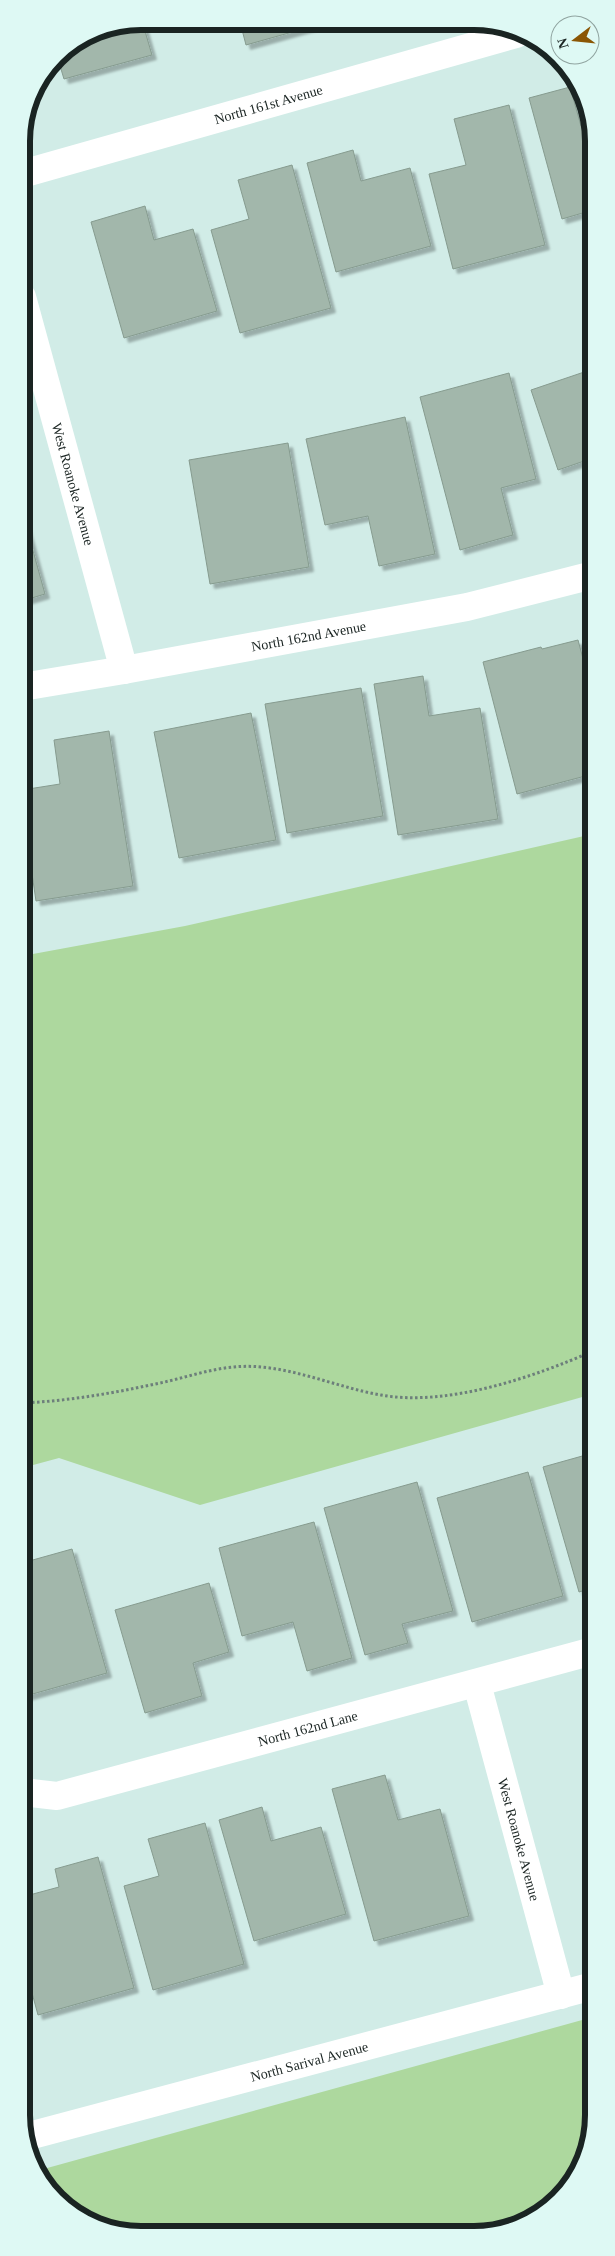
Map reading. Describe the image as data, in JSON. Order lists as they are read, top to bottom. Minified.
{"streets":{"street":["North 161st Avenue","West Roanoke Avenue","North 162nd Avenue","North 162nd Lane","North Sarival Avenue"]},"crossings":[["West Roanoke Avenue","North 162nd Avenue"],["West Roanoke Avenue","North 162nd Lane"],["West Roanoke Avenue","North Sarival Avenue"]],"north":"left"}
